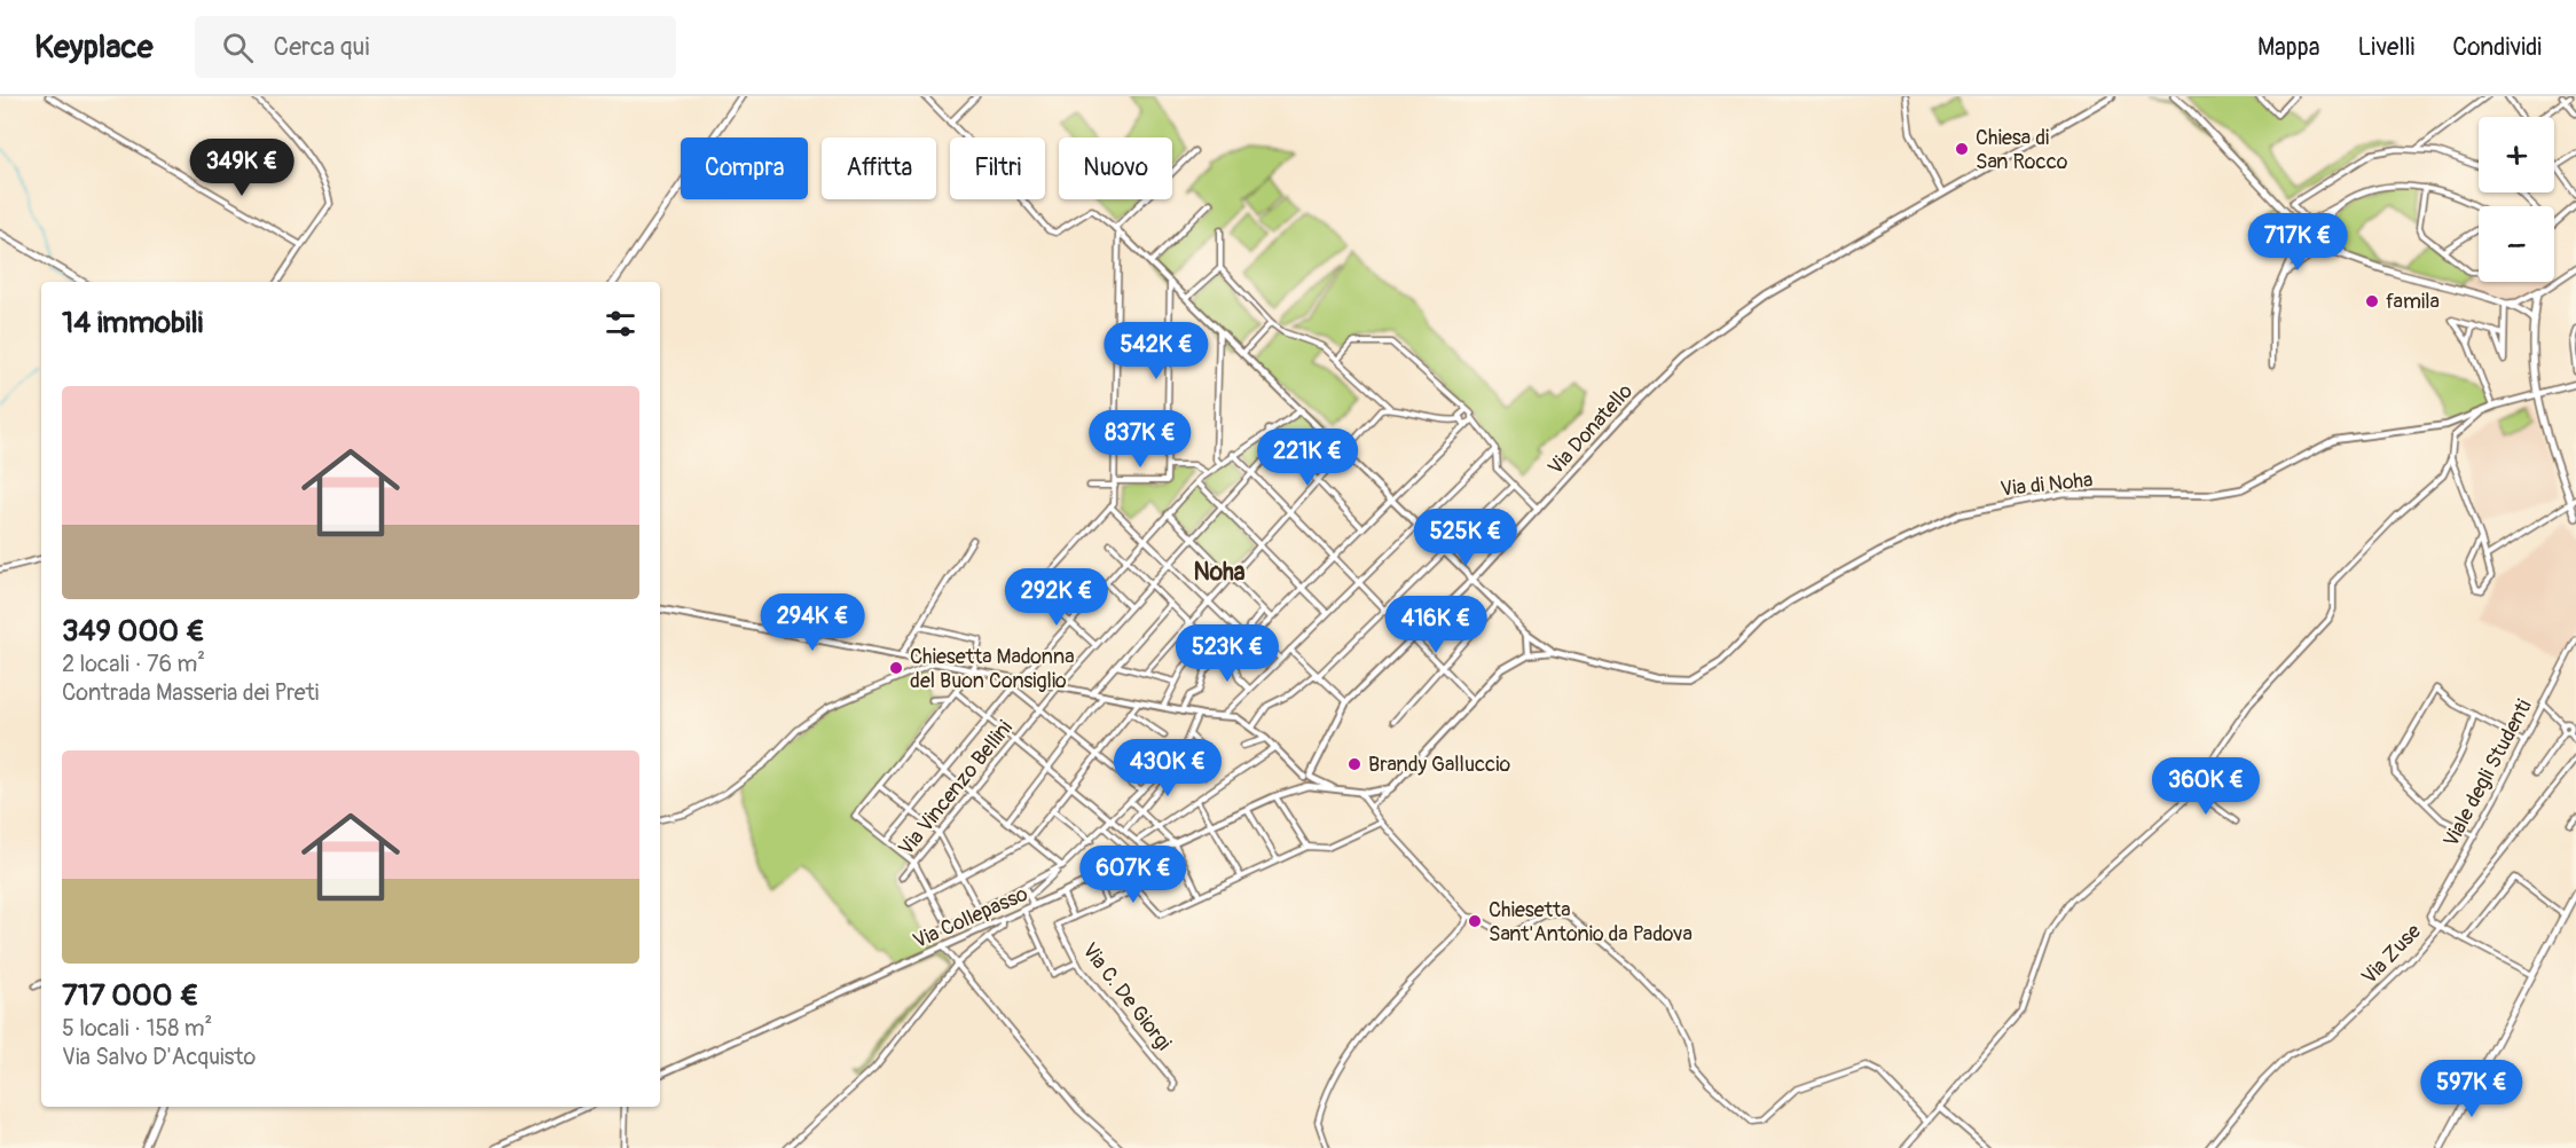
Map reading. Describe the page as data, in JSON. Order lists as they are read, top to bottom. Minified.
{"streets":{"street":["Via Donatello","Via di Noha","Viale degli Studenti","Via Vincenzo Bellini","Via Collepasso","Via Zuse","Via C. De Giorgi"]},"crossings":[["Via Donatello","Via Collepasso"],["Viale degli Studenti","Via Zuse"]],"districts":["Noha"],"places":["Chiesa di San Rocco","famila","Chiesetta Madonna del Buon Consiglio","Brandy Galluccio","Chiesetta Sant'Antonio da Padova"],"page":{"header":"Keyplace","search":"Cerca qui","nav":["Mappa","Livelli","Condividi"],"map_buttons":["+","−"],"chip":["Compra","Affitta","Filtri","Nuovo"],"price":["349K €","717K €","542K €","837K €","221K €","525K €","292K €","294K €","416K €","523K €","430K €","360K €","607K €","597K €"],"heading":"14 immobili","list":[{"name":"349 000 €","note":"2 locali · 76 m² · Contrada Masseria dei Preti"},{"name":"717 000 €","note":"5 locali · 158 m² · Via Salvo D'Acquisto"}]}}
